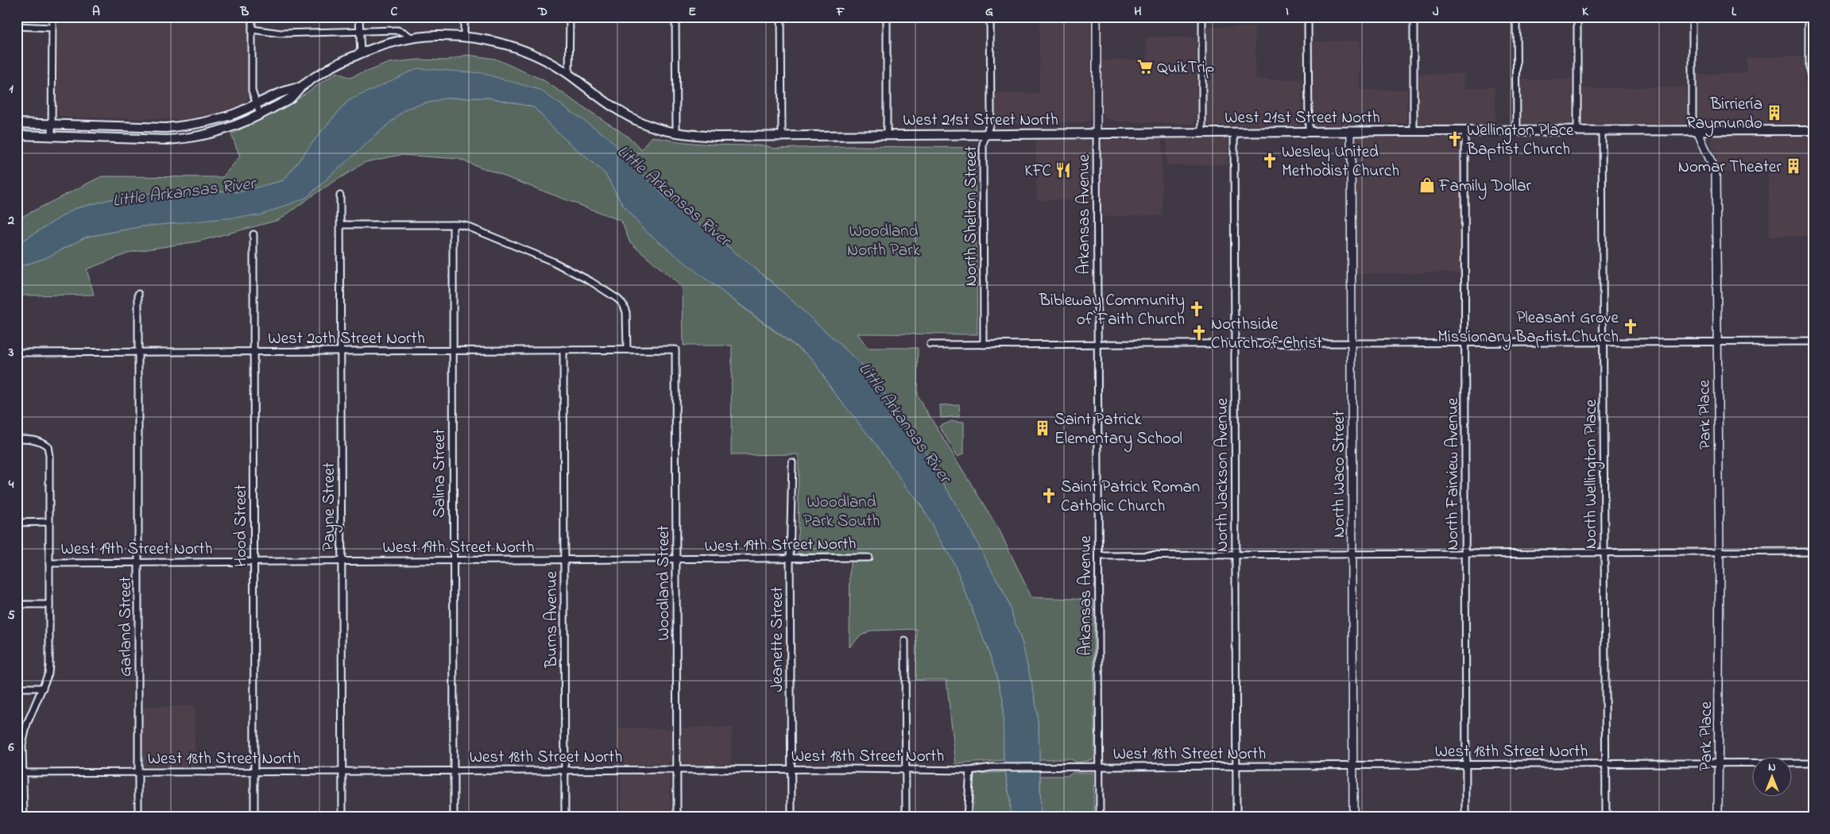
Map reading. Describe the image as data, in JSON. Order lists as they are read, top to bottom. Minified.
{"streets":{"main road":["West 21st Street North"],"street":["Arkansas Avenue","North Shelton Street","West 20th Street North","Park Place","Salina Street","North Waco Street","North Fairview Avenue","North Wellington Place","North Jackson Avenue","Payne Street","Hood Street","West 19th Street North","Woodland Street","Burns Avenue","Garland Street","Jeanette Street","West 18th Street North"]},"crossings":[["West 21st Street North","Arkansas Avenue"],["West 21st Street North","North Shelton Street"],["West 21st Street North","Park Place"],["West 21st Street North","North Waco Street"],["West 21st Street North","North Fairview Avenue"],["West 21st Street North","North Wellington Place"],["West 21st Street North","North Jackson Avenue"],["Arkansas Avenue","West 18th Street North"],["West 20th Street North","Salina Street"],["West 20th Street North","Payne Street"],["West 20th Street North","Hood Street"],["West 20th Street North","Woodland Street"],["West 20th Street North","Burns Avenue"],["West 20th Street North","Garland Street"],["Park Place","West 18th Street North"],["Salina Street","West 19th Street North"],["Salina Street","West 18th Street North"],["North Waco Street","West 18th Street North"],["North Fairview Avenue","West 18th Street North"],["North Wellington Place","West 18th Street North"],["North Jackson Avenue","West 18th Street North"],["Payne Street","West 19th Street North"],["Payne Street","West 18th Street North"],["Hood Street","West 19th Street North"],["Hood Street","West 18th Street North"],["West 19th Street North","Woodland Street"],["West 19th Street North","Burns Avenue"],["West 19th Street North","Garland Street"],["West 19th Street North","Jeanette Street"],["Woodland Street","West 18th Street North"],["Burns Avenue","West 18th Street North"],["Garland Street","West 18th Street North"],["Jeanette Street","West 18th Street North"]],"water":["Little Arkansas River"],"parks":["Woodland North Park","Woodland Park South"],"places":{"supermarket":["QuikTrip"],"building":["Birriería Raymundo","Nomar Theater","Saint Patrick Elementary School"],"church":["Wellington Place Baptist Church","Wesley United Methodist Church","Bibleway Community of Faith Church","Pleasant Grove Missionary Baptist Church","Northside Church of Christ","Saint Patrick Roman Catholic Church"],"restaurant":["KFC"],"shop":["Family Dollar"]},"north":"top","grid":{"columns":["A","B","C","D","E","F","G","H","I","J","K","L"],"rows":["1","2","3","4","5","6"]}}
